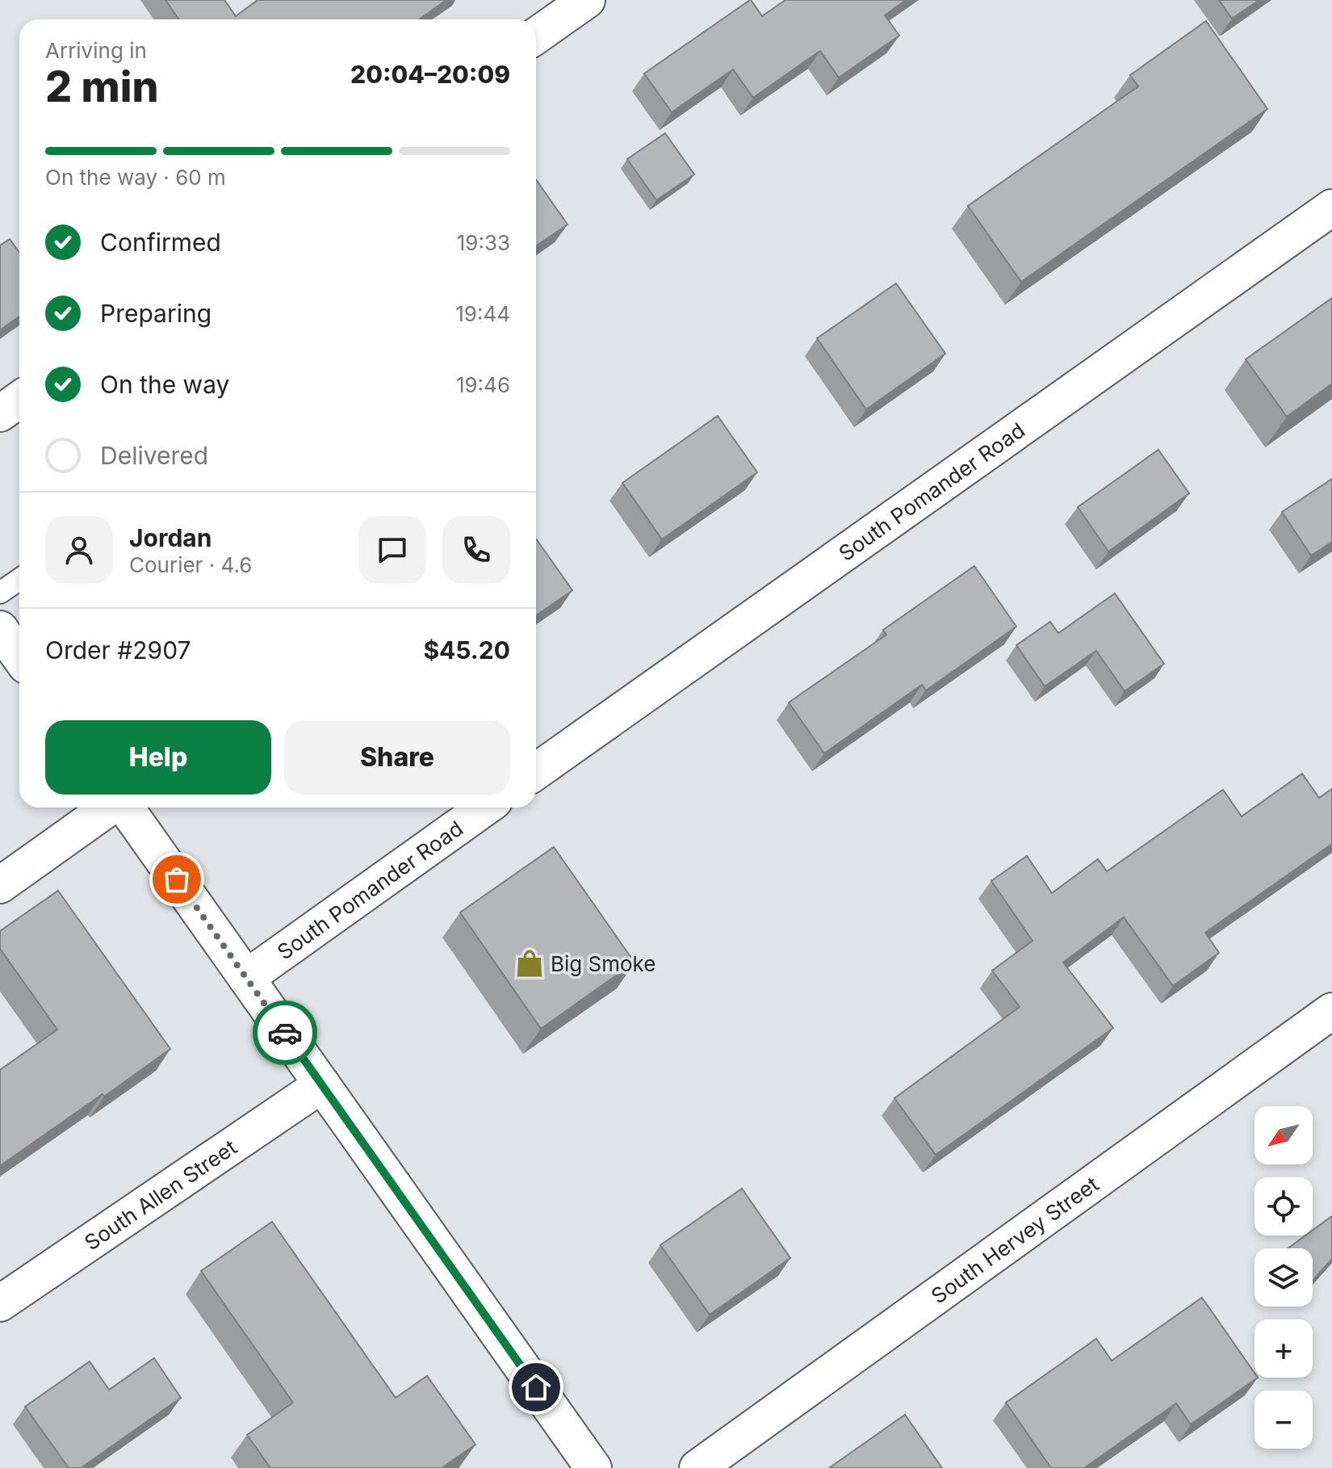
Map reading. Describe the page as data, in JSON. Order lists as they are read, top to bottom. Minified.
{"streets":{"street":["South Pomander Road","South Allen Street","South Hervey Street"]},"places":{"shop":["Big Smoke"]},"north":"bottom left","page":{"heading":["2 min","Arriving in","20:04–20:09"],"panel":["Jordan","Courier · 4.6","Order #2907","$45.20"],"bar":"On the way · 60 m","list":[["Confirmed","19:33"],["Preparing","19:44"],["On the way","19:46"],"Delivered"],"buttons":["Help","Share"],"map_buttons":["+","−"]}}
